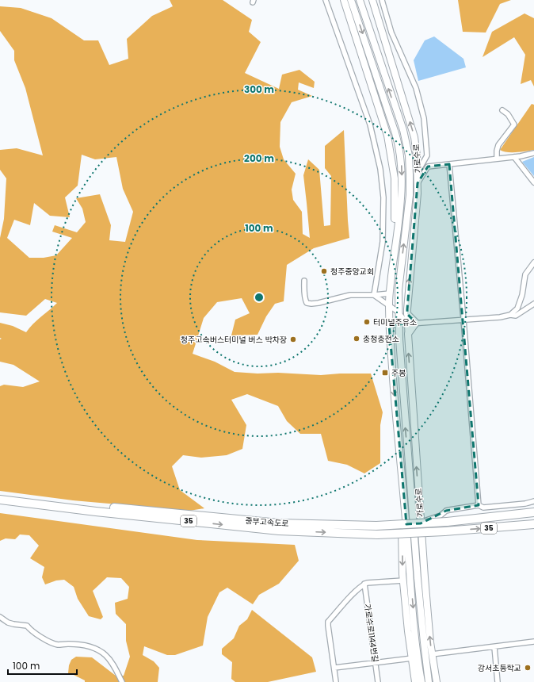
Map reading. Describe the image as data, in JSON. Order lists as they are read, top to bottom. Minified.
{"streets":{"highway":["35","중부고속도로"],"main road":["가로수로"],"street":["가로수로1144번길"]},"places":{"other":["청주중앙교회","터미널주유소","충청충전소","청주고속버스터미널 버스 박차장","강서초등학교"],"transit":["주봉"]},"scale_bar":"100 m","rings":["300 m","200 m","100 m"]}
